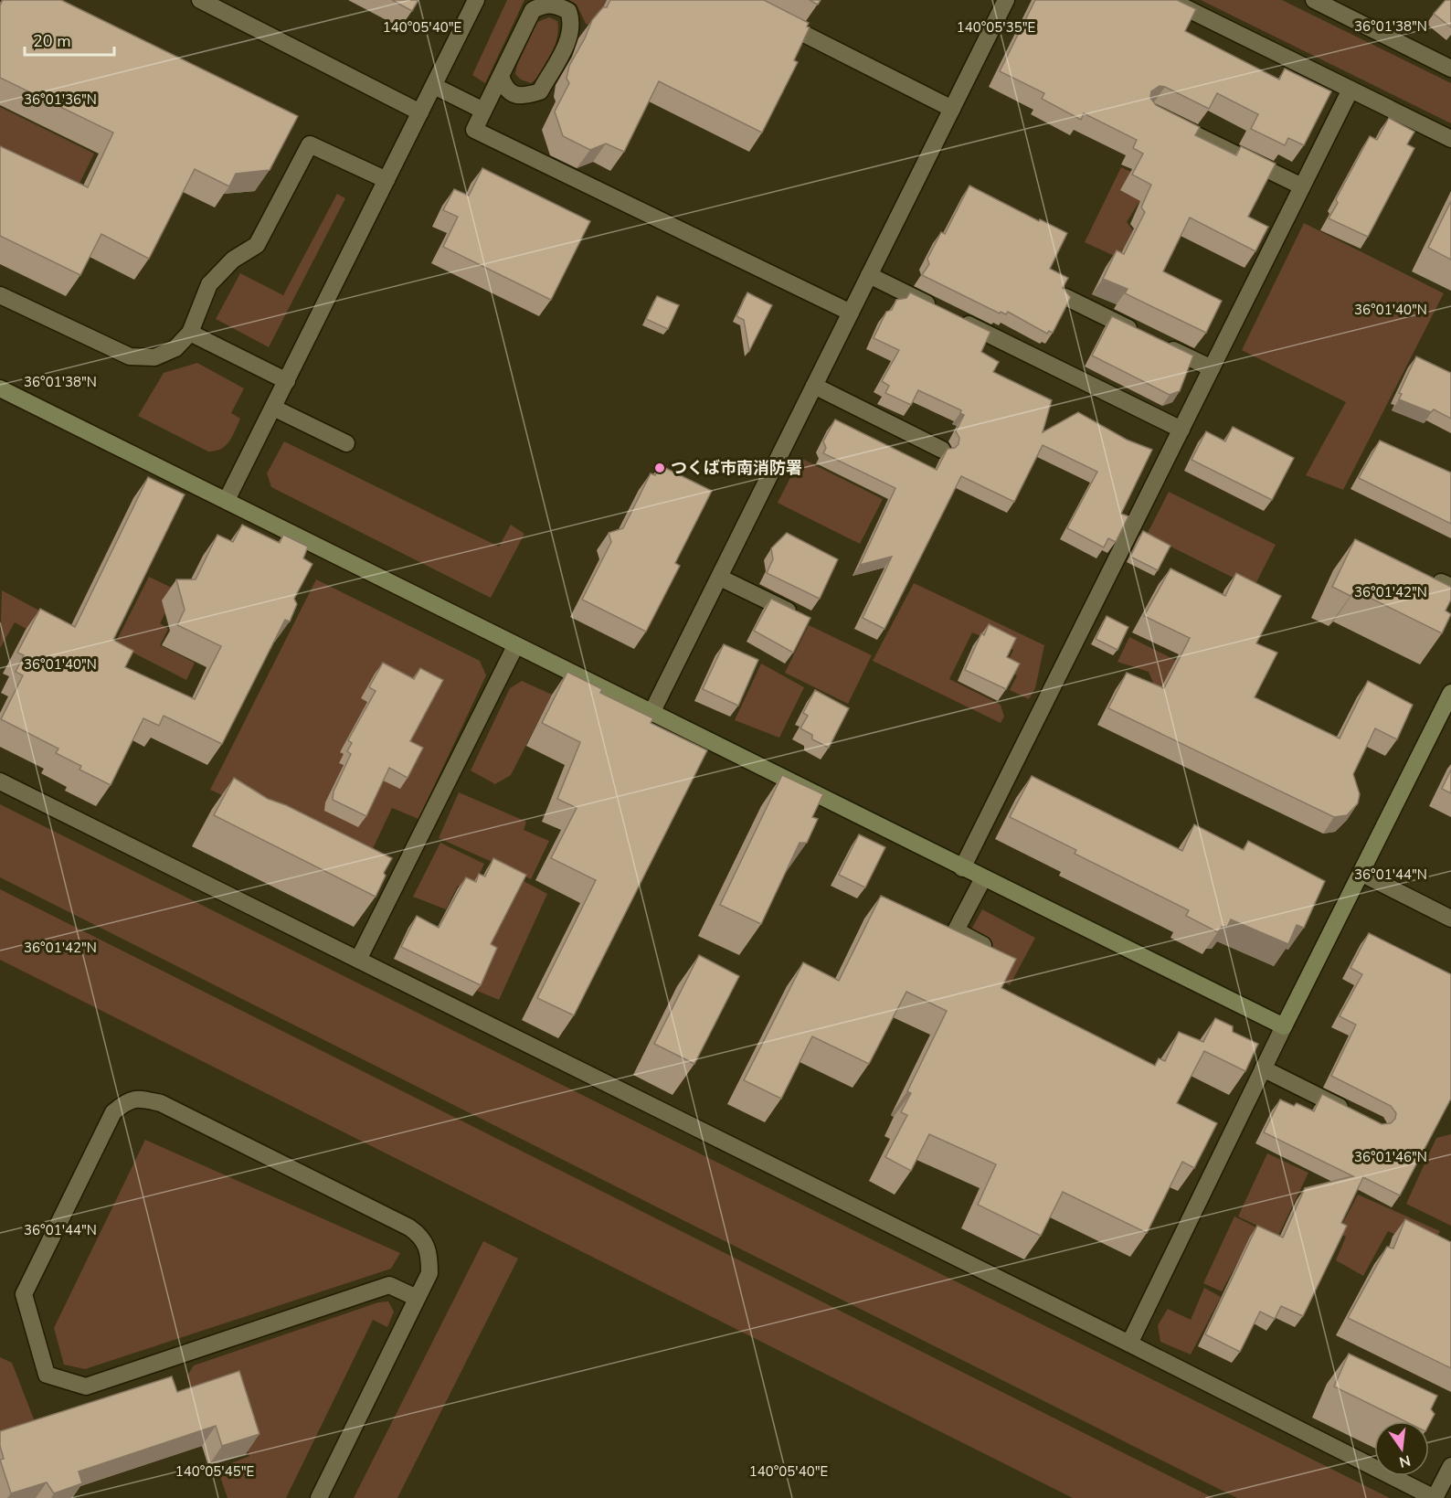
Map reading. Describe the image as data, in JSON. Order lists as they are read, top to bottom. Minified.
{"places":["つくば市南消防署"],"scale_bar":"20 m","north":"bottom","coordinates":["36°01'38\"N","140°05'40\"E","140°05'35\"E","36°01'36\"N","36°01'40\"N","36°01'42\"N","36°01'44\"N","36°01'46\"N","140°05'45\"E"]}
